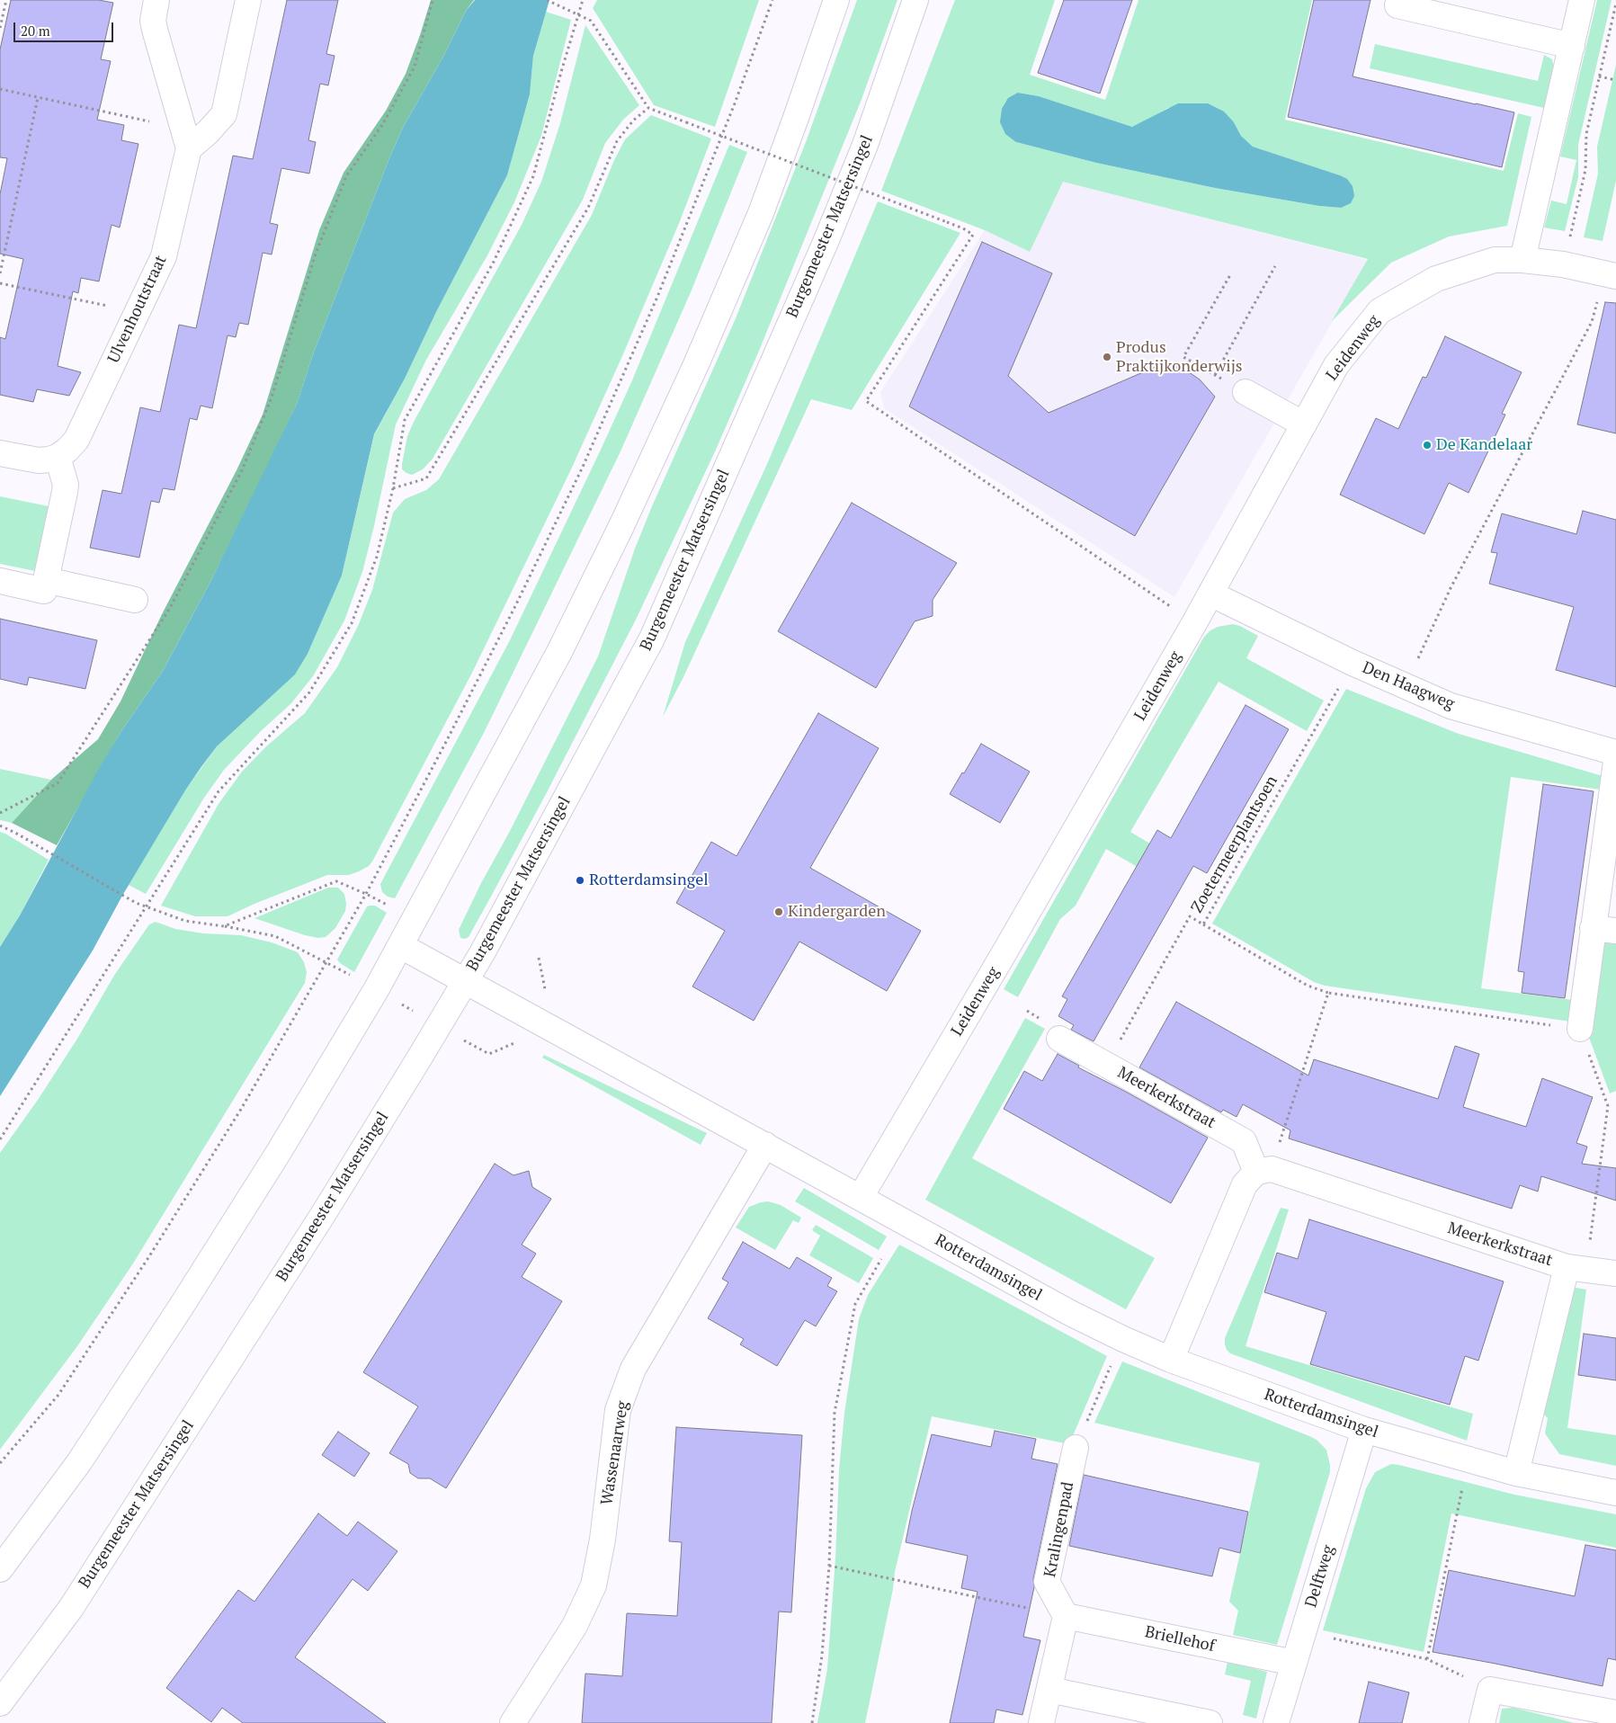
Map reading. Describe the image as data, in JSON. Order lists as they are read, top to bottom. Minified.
{"streets":{"street":["Burgemeester Matsersingel","Ulvenhoutstraat","Leidenweg","Den Haagweg","Meerkerkstraat","Rotterdamsingel","Wassenaarweg","Kralingenpad","Delftweg","Briellehof"],"path":["Zoetermeerplantsoen"]},"crossings":[["Burgemeester Matsersingel","Rotterdamsingel"],["Leidenweg","Den Haagweg"],["Leidenweg","Rotterdamsingel"],["Den Haagweg","Zoetermeerplantsoen"],["Zoetermeerplantsoen","Meerkerkstraat"],["Meerkerkstraat","Rotterdamsingel"],["Rotterdamsingel","Wassenaarweg"],["Rotterdamsingel","Delftweg"],["Kralingenpad","Briellehof"],["Delftweg","Briellehof"]],"places":["Produs Praktijkonderwijs","De Kandelaar","Rotterdamsingel","Kindergarden"],"scale_bar":"20 m"}
